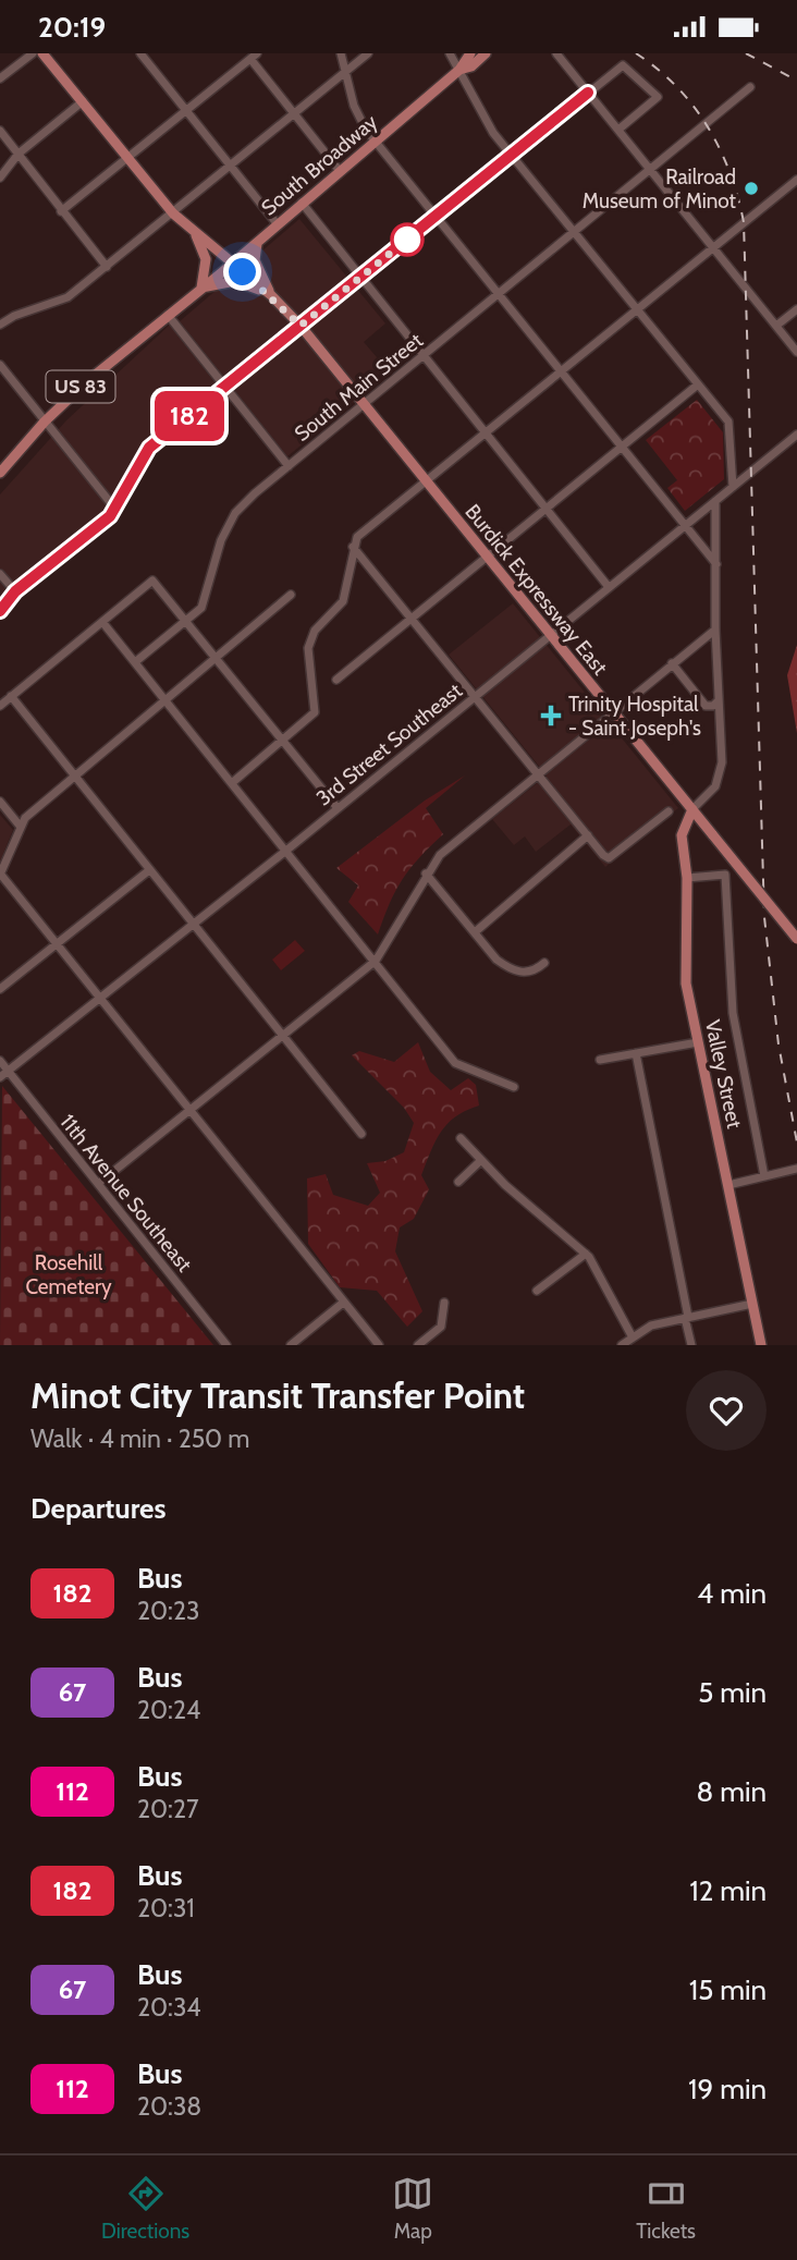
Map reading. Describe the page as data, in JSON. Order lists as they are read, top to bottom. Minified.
{"streets":{"main road":["South Broadway","US 83","Burdick Expressway East","Valley Street"],"street":["South Main Street","3rd Street Southeast","11th Avenue Southeast"]},"crossings":[["South Main Street","Burdick Expressway East"],["Burdick Expressway East","3rd Street Southeast"],["Burdick Expressway East","Valley Street"],["3rd Street Southeast","11th Avenue Southeast"]],"parks":["Rosehill Cemetery"],"places":{"other":["Railroad Museum of Minot"],"health":["Trinity Hospital - Saint Joseph's"]},"lines":["bus line 182"],"page":{"status":"20:19","on_map":"182","heading":[["Minot City Transit Transfer Point","Walk · 4 min · 250 m"],"Departures"],"list":[{"mark":"182","name":"Bus","note":"20:23","value":"4 min"},{"mark":"67","name":"Bus","note":"20:24","value":"5 min"},{"mark":"112","name":"Bus","note":"20:27","value":"8 min"},{"mark":"182","name":"Bus","note":"20:31","value":"12 min"},{"mark":"67","name":"Bus","note":"20:34","value":"15 min"},{"mark":"112","name":"Bus","note":"20:38","value":"19 min"}],"tabs":["Directions","Map","Tickets"]}}
